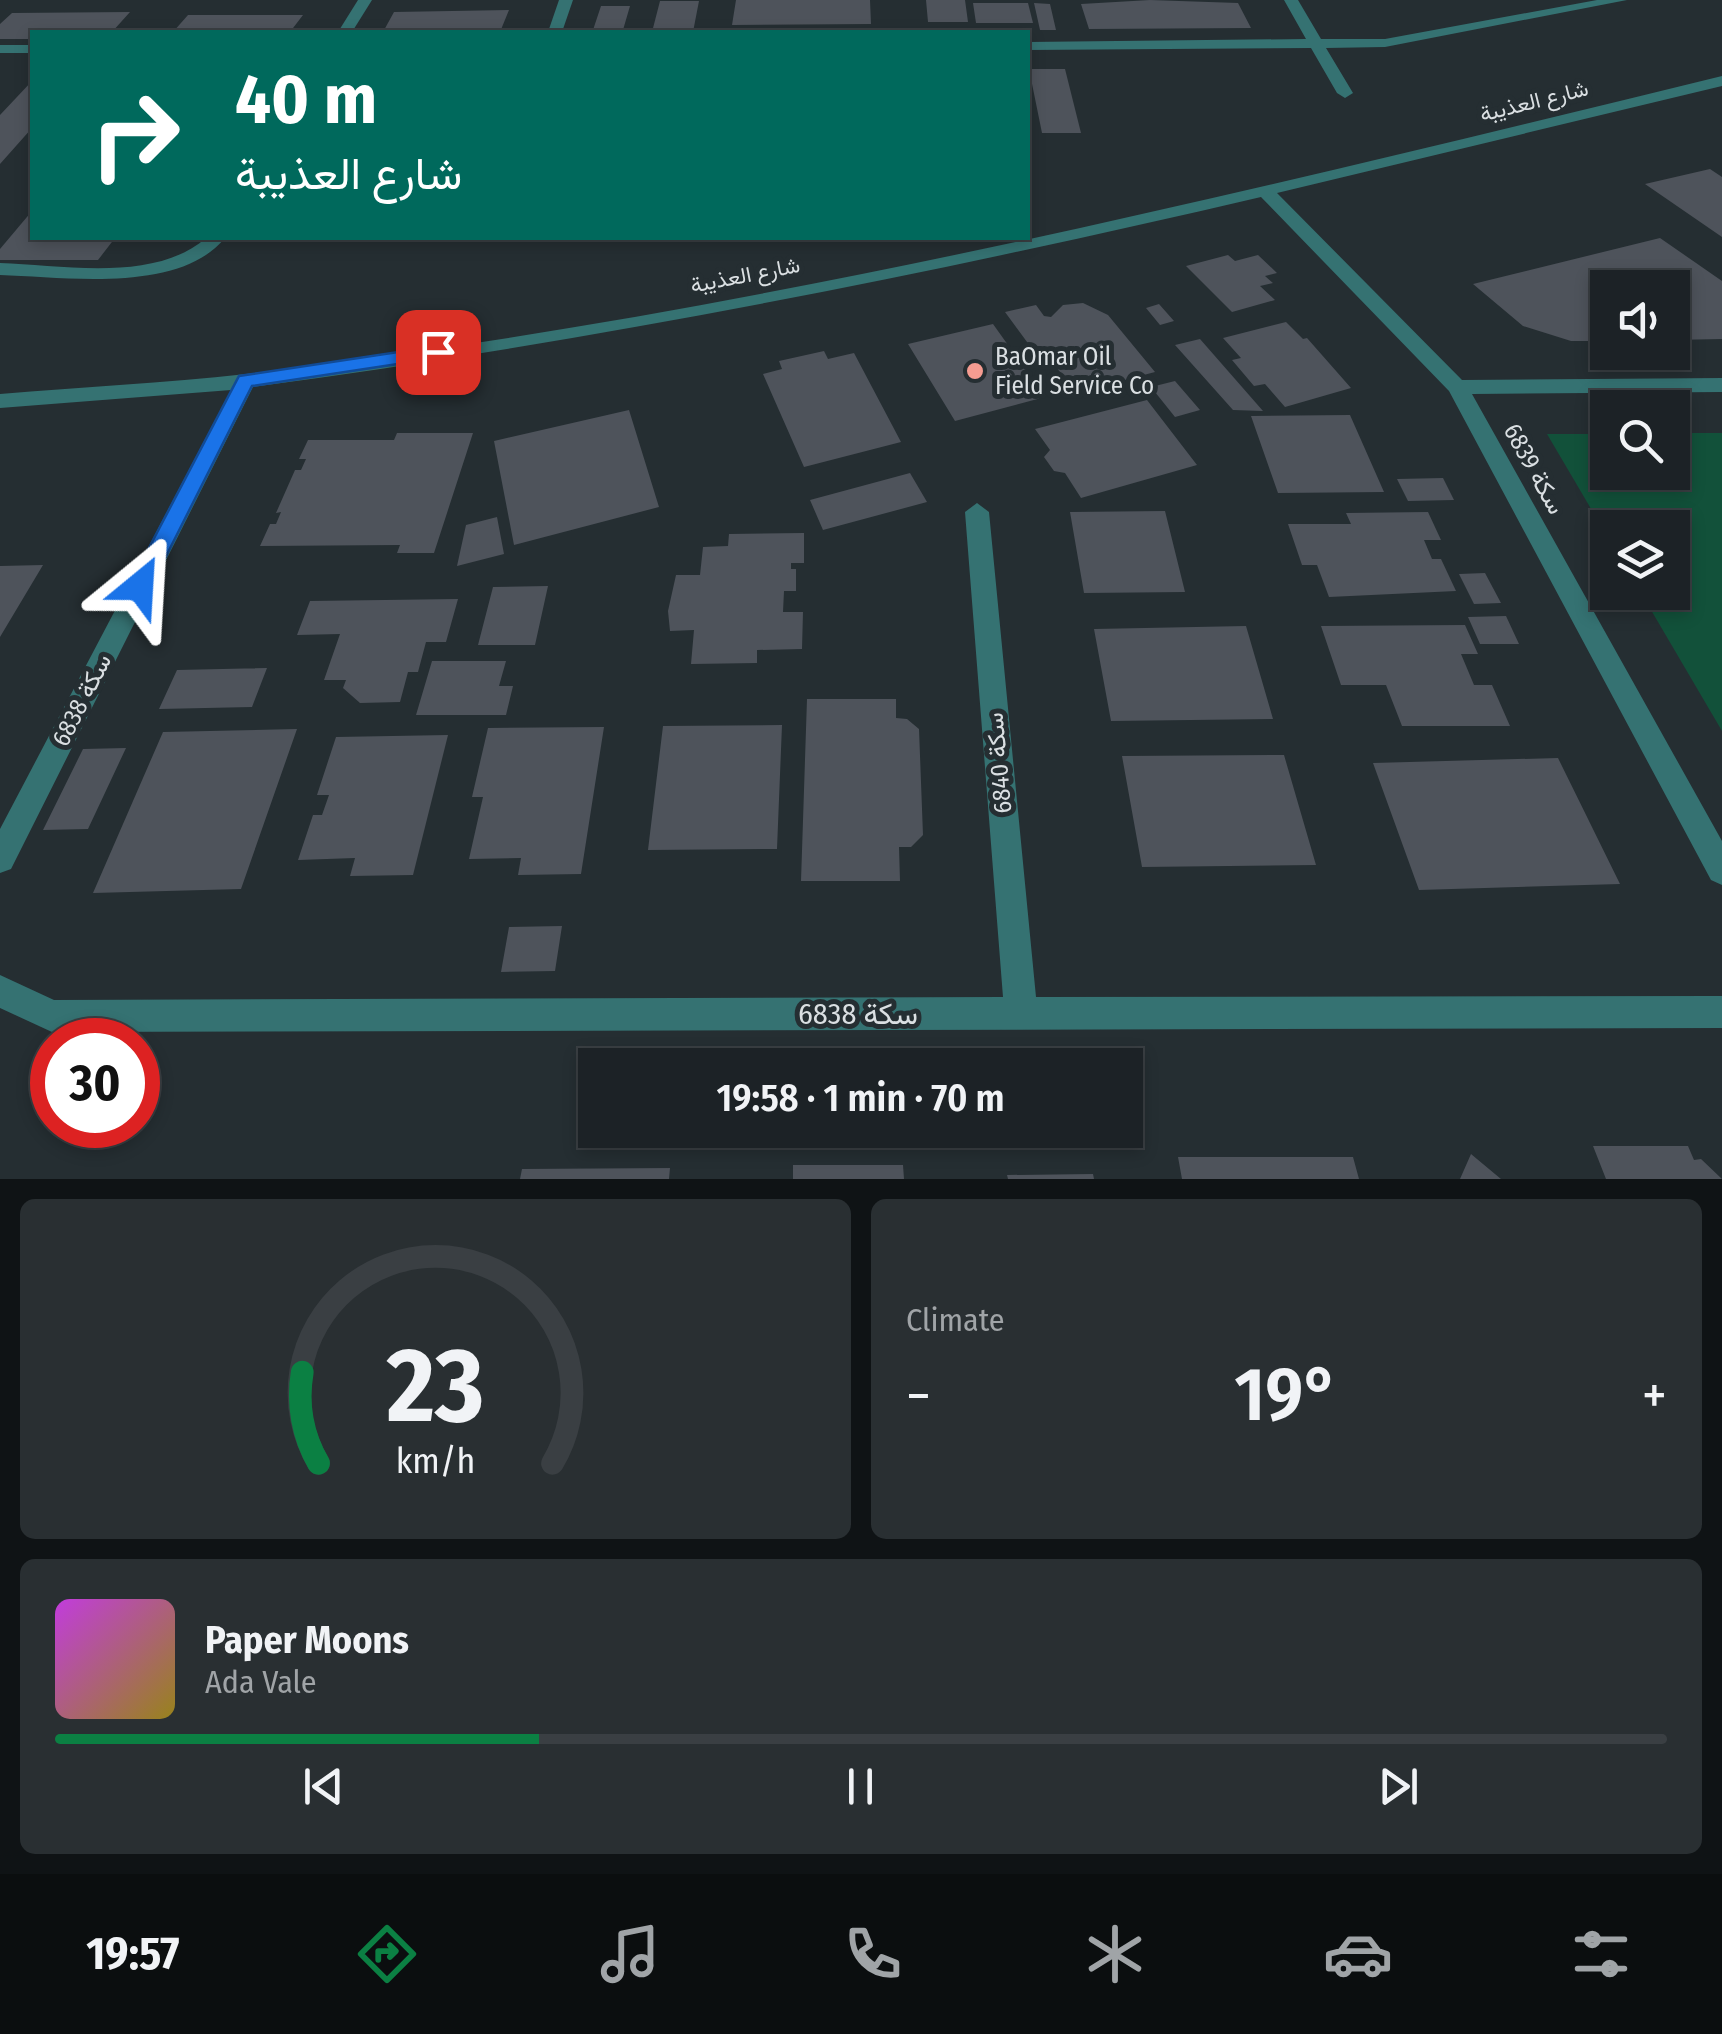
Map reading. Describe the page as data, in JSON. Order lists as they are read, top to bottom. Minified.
{"streets":{"street":["شارع العذيبة","سكة 6839","سكة 6838","سكة 6840"]},"crossings":[["شارع العذيبة","سكة 6839"],["شارع العذيبة","سكة 6838"],["سكة 6838","سكة 6840"]],"places":["BaOmar Oil Field Service Co"],"page":{"turn":["40 m","شارع العذيبة"],"limit":"30","trip":"19:58 · 1 min · 70 m","tile":"Climate","heat":["−","19°","+"],"song":["Paper Moons","Ada Vale"],"tabs":"19:57","gauge":["23","km/h"]}}
